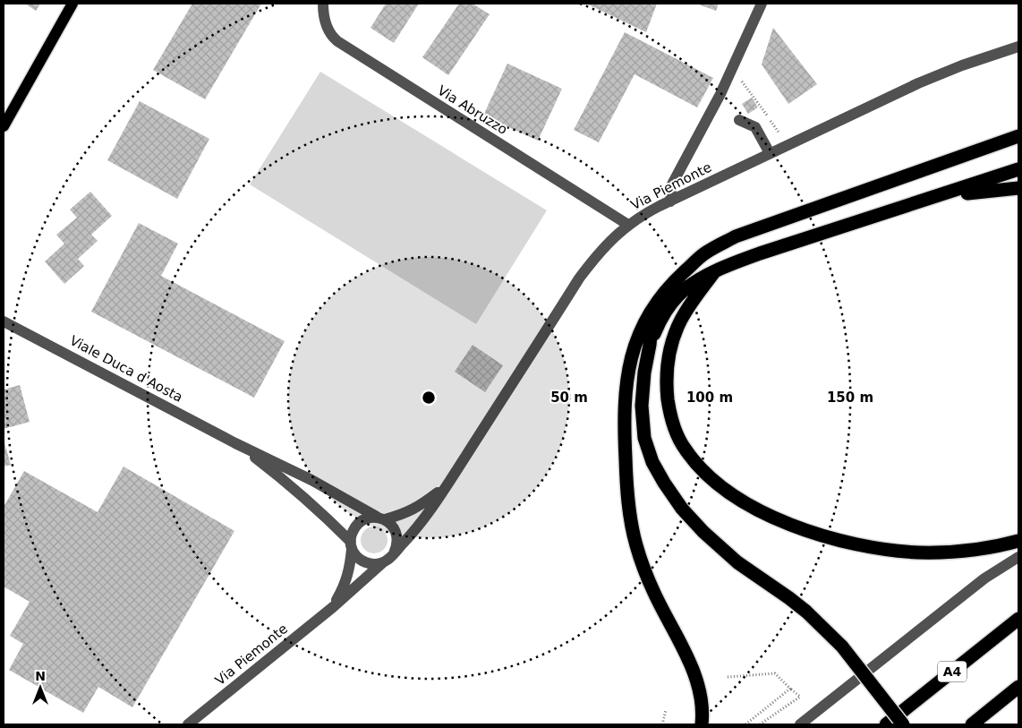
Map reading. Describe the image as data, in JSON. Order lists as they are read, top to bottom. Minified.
{"streets":{"highway":["A4"],"street":["Via Abruzzo","Via Piemonte","Viale Duca d'Aosta"]},"crossings":[["Via Abruzzo","Via Piemonte"],["Via Piemonte","Viale Duca d'Aosta"]],"north":"top","rings":["50 m","100 m","150 m"]}
